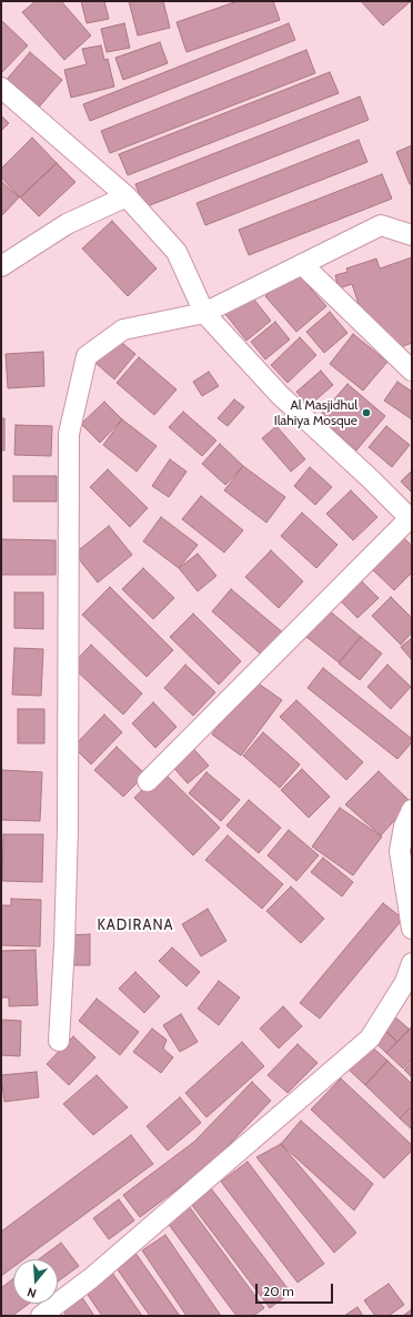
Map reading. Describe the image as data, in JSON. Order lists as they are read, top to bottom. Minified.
{"districts":["KADIRANA"],"places":["Al Masjidhul Ilahiya Mosque"],"scale_bar":"20 m","north":"bottom"}
